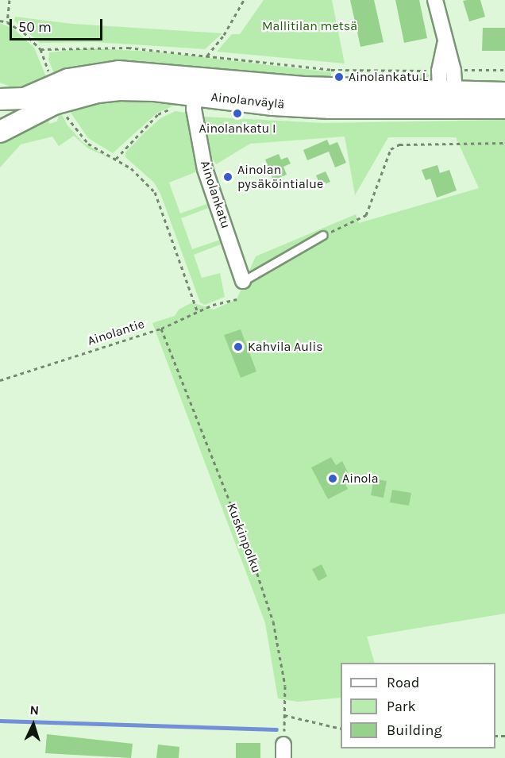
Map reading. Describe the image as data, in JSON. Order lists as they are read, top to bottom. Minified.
{"streets":{"main road":["Ainolanväylä"],"street":["Ainolankatu"],"path":["Ainolantie","Kuskinpolku"]},"crossings":[["Ainolanväylä","Ainolankatu"],["Ainolantie","Kuskinpolku"]],"parks":["Mallitilan metsä"],"places":["Ainolankatu L","Ainolankatu I","Ainolan pysäköintialue","Kahvila Aulis","Ainola"],"legend":["Road","Park","Building"],"scale_bar":"50 m","north":"top"}
